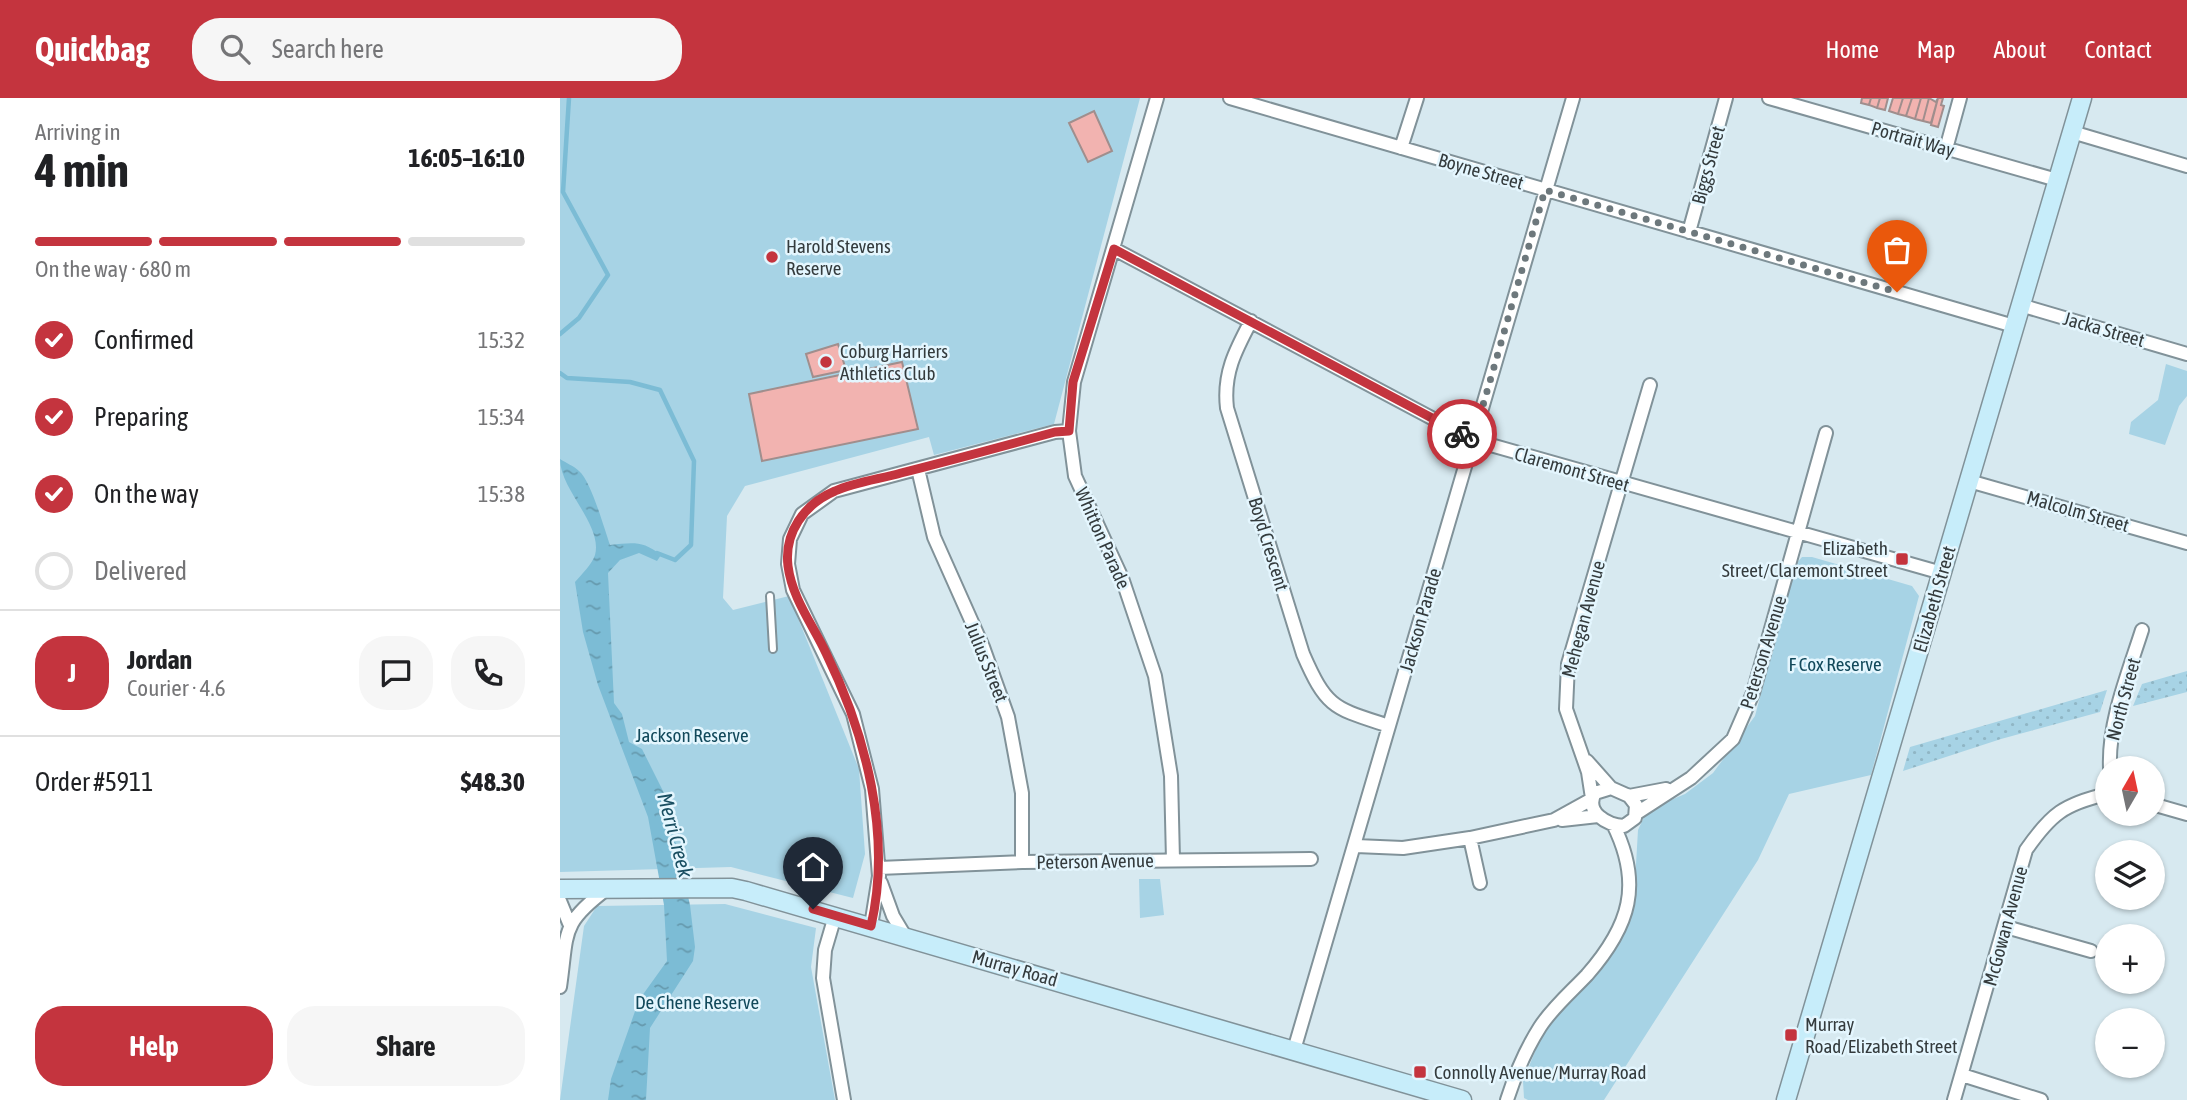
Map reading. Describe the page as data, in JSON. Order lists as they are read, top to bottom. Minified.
{"streets":{"street":["Portrait Way","Biggs Street","Boyne Street","Jacka Street","Claremont Street","Malcolm Street","Whitton Parade","Boyd Crescent","Elizabeth Street","Mehegan Avenue","Jackson Parade","Peterson Avenue","Julius Street","North Street","McGowan Avenue","Murray Road"]},"crossings":[["Portrait Way","Elizabeth Street"],["Biggs Street","Boyne Street"],["Boyne Street","Elizabeth Street"],["Boyne Street","Jackson Parade"],["Jacka Street","Elizabeth Street"],["Claremont Street","Whitton Parade"],["Claremont Street","Boyd Crescent"],["Claremont Street","Elizabeth Street"],["Claremont Street","Mehegan Avenue"],["Claremont Street","Jackson Parade"],["Claremont Street","Peterson Avenue"],["Malcolm Street","Elizabeth Street"],["Whitton Parade","Peterson Avenue"],["Boyd Crescent","Jackson Parade"],["Mehegan Avenue","Peterson Avenue"],["Jackson Parade","Murray Road"],["Peterson Avenue","Julius Street"]],"water":["Merri Creek"],"parks":["F Cox Reserve","Jackson Reserve","De Chene Reserve"],"places":{"other":["Harold Stevens Reserve","Coburg Harriers Athletics Club"],"transit":["Elizabeth Street/Claremont Street","Murray Road/Elizabeth Street","Connolly Avenue/Murray Road"]},"north":"top","page":{"header":"Quickbag","search":"Search here","nav":["Home","Map","About","Contact"],"heading":["4 min","Arriving in","16:05–16:10"],"panel":["Jordan","Courier · 4.6","Order #5911","$48.30"],"bar":"On the way · 680 m","list":[["Confirmed","15:32"],["Preparing","15:34"],["On the way","15:38"],"Delivered"],"round":"J","map_buttons":["+","−"],"buttons":["Help","Share"]}}
